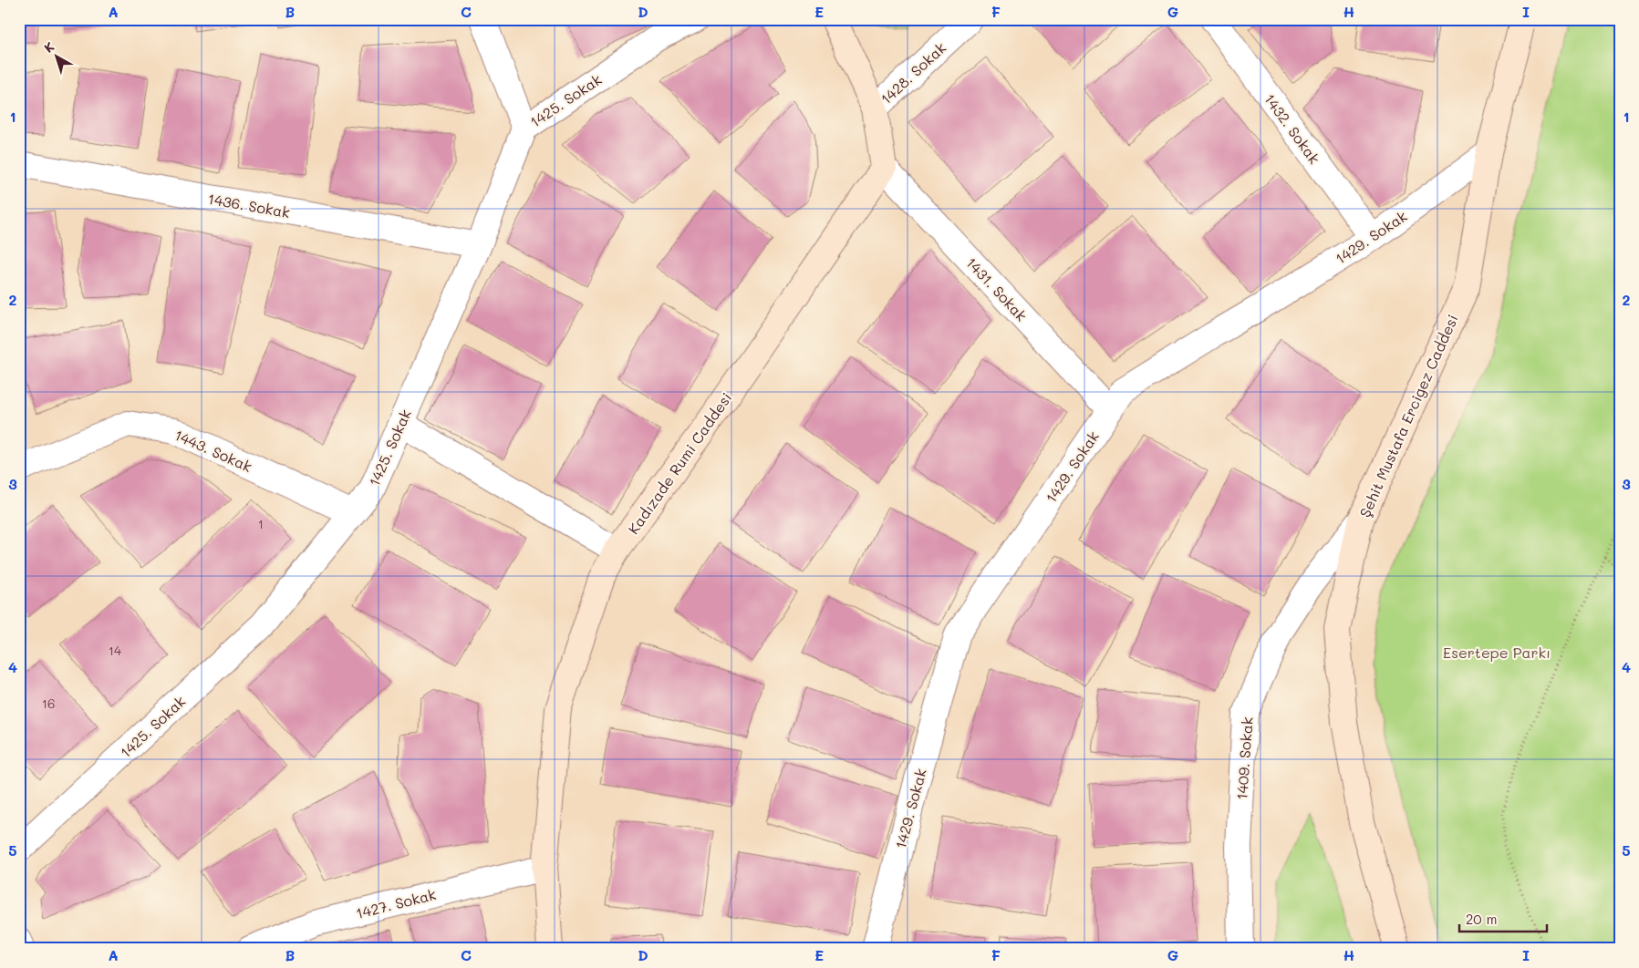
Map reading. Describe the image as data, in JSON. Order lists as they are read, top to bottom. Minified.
{"streets":{"street":["1428. Sokak","1425. Sokak","1432. Sokak","1436. Sokak","1429. Sokak","1431. Sokak","Şehit Mustafa Ercigez Caddesi","1443. Sokak","Kadızade Rumi Caddesi","1409. Sokak","1427. Sokak"]},"crossings":[["1425. Sokak","1436. Sokak"],["1425. Sokak","1443. Sokak"],["1432. Sokak","1429. Sokak"],["1429. Sokak","1431. Sokak"],["1429. Sokak","Şehit Mustafa Ercigez Caddesi"],["1431. Sokak","Kadızade Rumi Caddesi"],["Şehit Mustafa Ercigez Caddesi","1409. Sokak"],["Kadızade Rumi Caddesi","1427. Sokak"]],"parks":["Esertepe Parkı"],"house_numbers":["1","14","16"],"scale_bar":"20 m","north":"top left","grid":{"columns":["A","B","C","D","E","F","G","H","I"],"rows":["1","2","3","4","5"]}}
